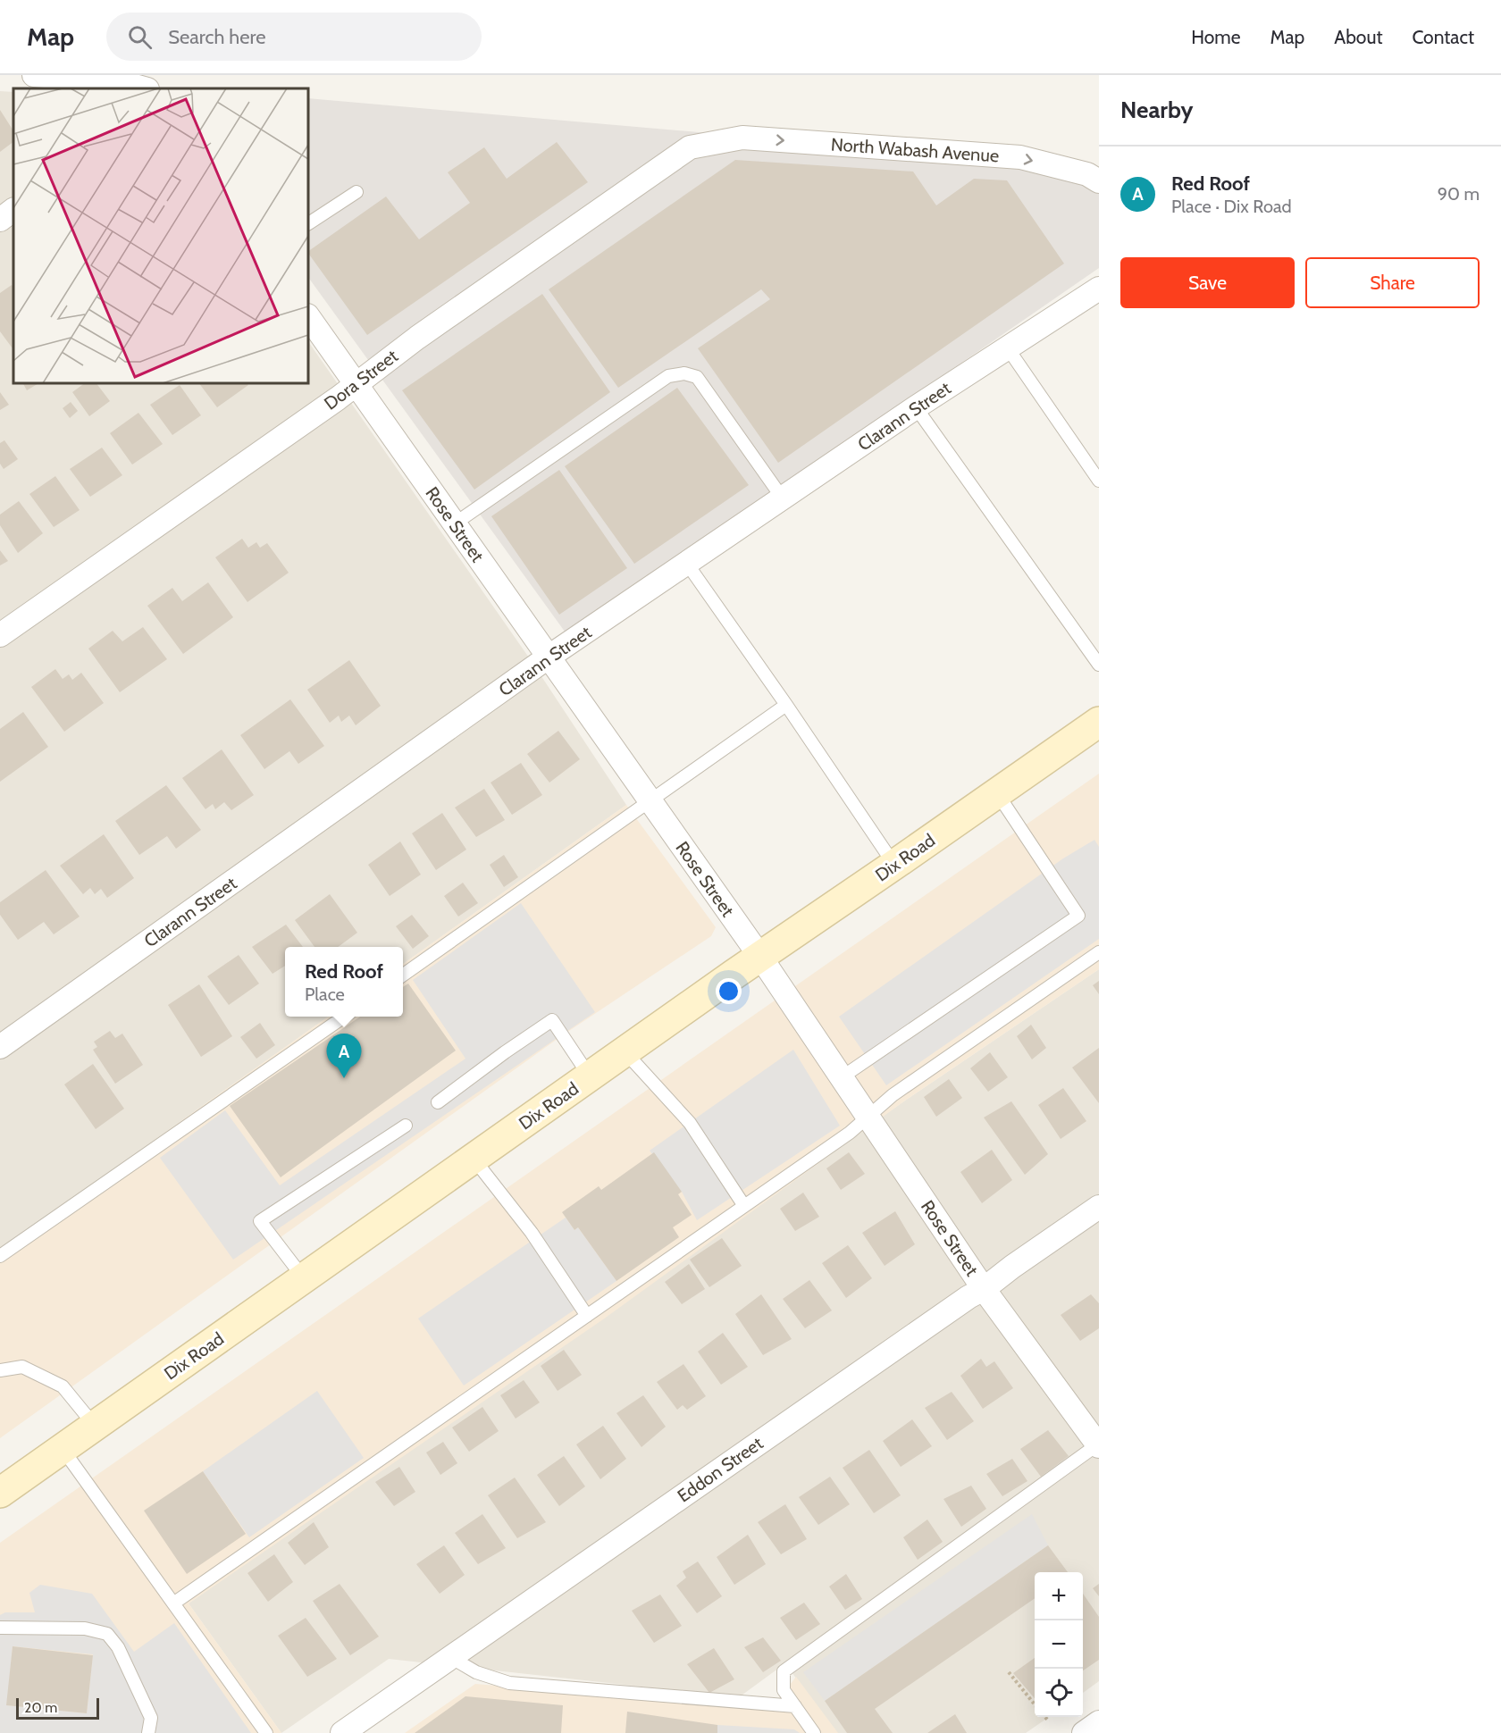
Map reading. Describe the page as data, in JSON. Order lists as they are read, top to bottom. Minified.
{"streets":{"main road":["Dix Road"],"street":["North Wabash Avenue","Dora Street","Clarann Street","Rose Street","Eddon Street"]},"crossings":[["North Wabash Avenue","Dora Street"],["Dora Street","Rose Street"],["Clarann Street","Rose Street"],["Rose Street","Dix Road"],["Rose Street","Eddon Street"]],"one_way":["North Wabash Avenue"],"scale_bar":"20 m","page":{"header":"Map","search":"Search here","nav":["Home","Map","About","Contact"],"heading":"Nearby","list":[{"mark":"A","name":"Red Roof","note":"Place · Dix Road","value":"90 m"}],"buttons":["Save","Share"],"popup":["Red Roof","Place"],"pins":"A","map_buttons":["+","−"],"scale":"20 m"}}
